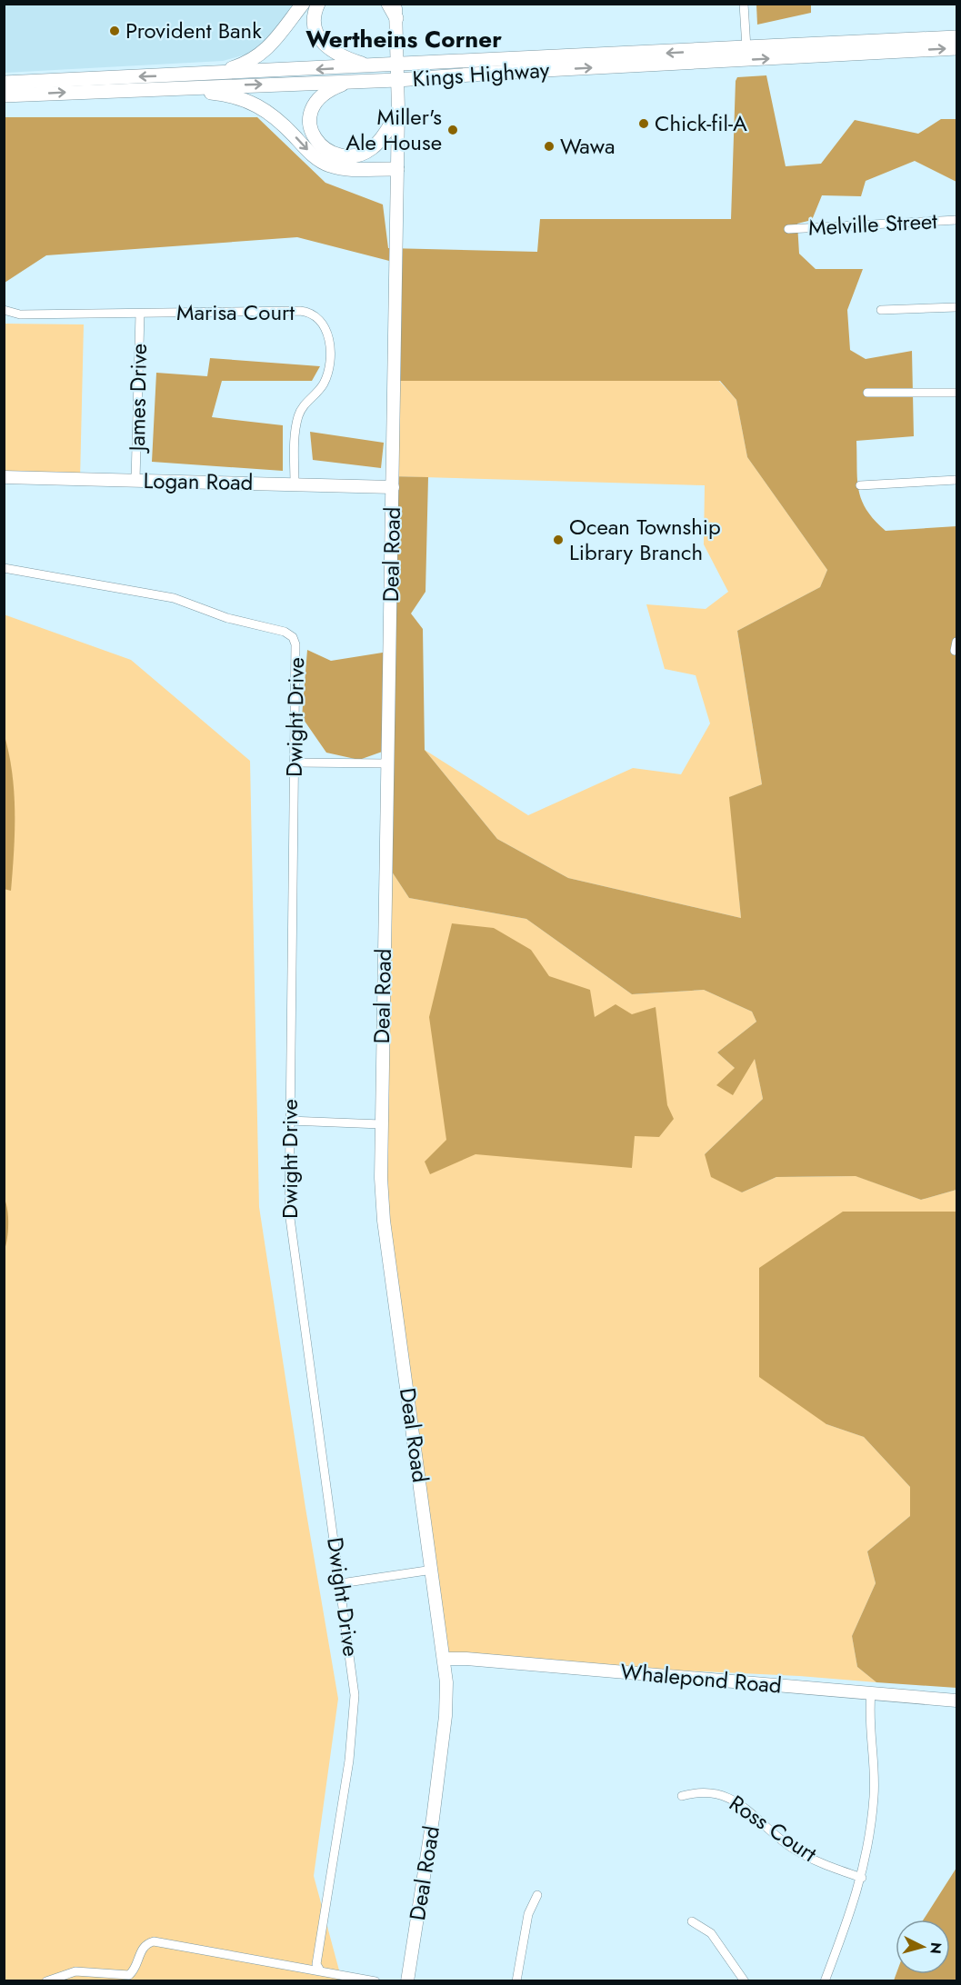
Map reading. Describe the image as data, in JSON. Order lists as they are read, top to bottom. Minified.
{"streets":{"main road":["Kings Highway"],"street":["Melville Street","Marisa Court","James Drive","Logan Road","Deal Road","Dwight Drive","Whalepond Road","Ross Court"]},"crossings":[["Kings Highway","Deal Road"],["Marisa Court","James Drive"],["Marisa Court","Logan Road"],["James Drive","Logan Road"],["Logan Road","Deal Road"],["Deal Road","Whalepond Road"]],"districts":["Wertheins Corner"],"places":["Provident Bank","Chick-fil-A","Miller's Ale House","Wawa","Ocean Township Library Branch"],"north":"right"}
